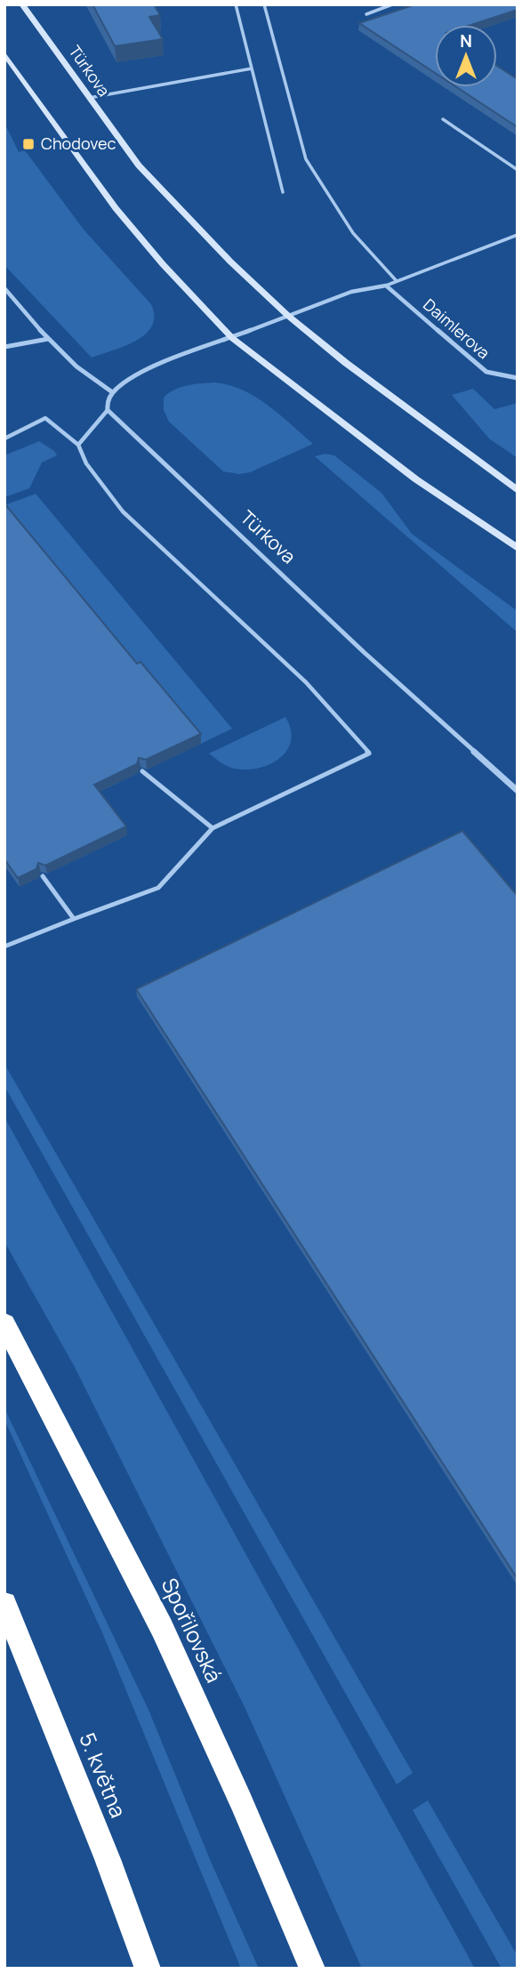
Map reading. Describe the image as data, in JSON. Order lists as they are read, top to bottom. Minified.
{"streets":{"highway":["Spořilovská","5. května"],"main road":["Türkova"],"street":["Daimlerova"]},"places":{"transit":["Chodovec"]},"north":"top"}
